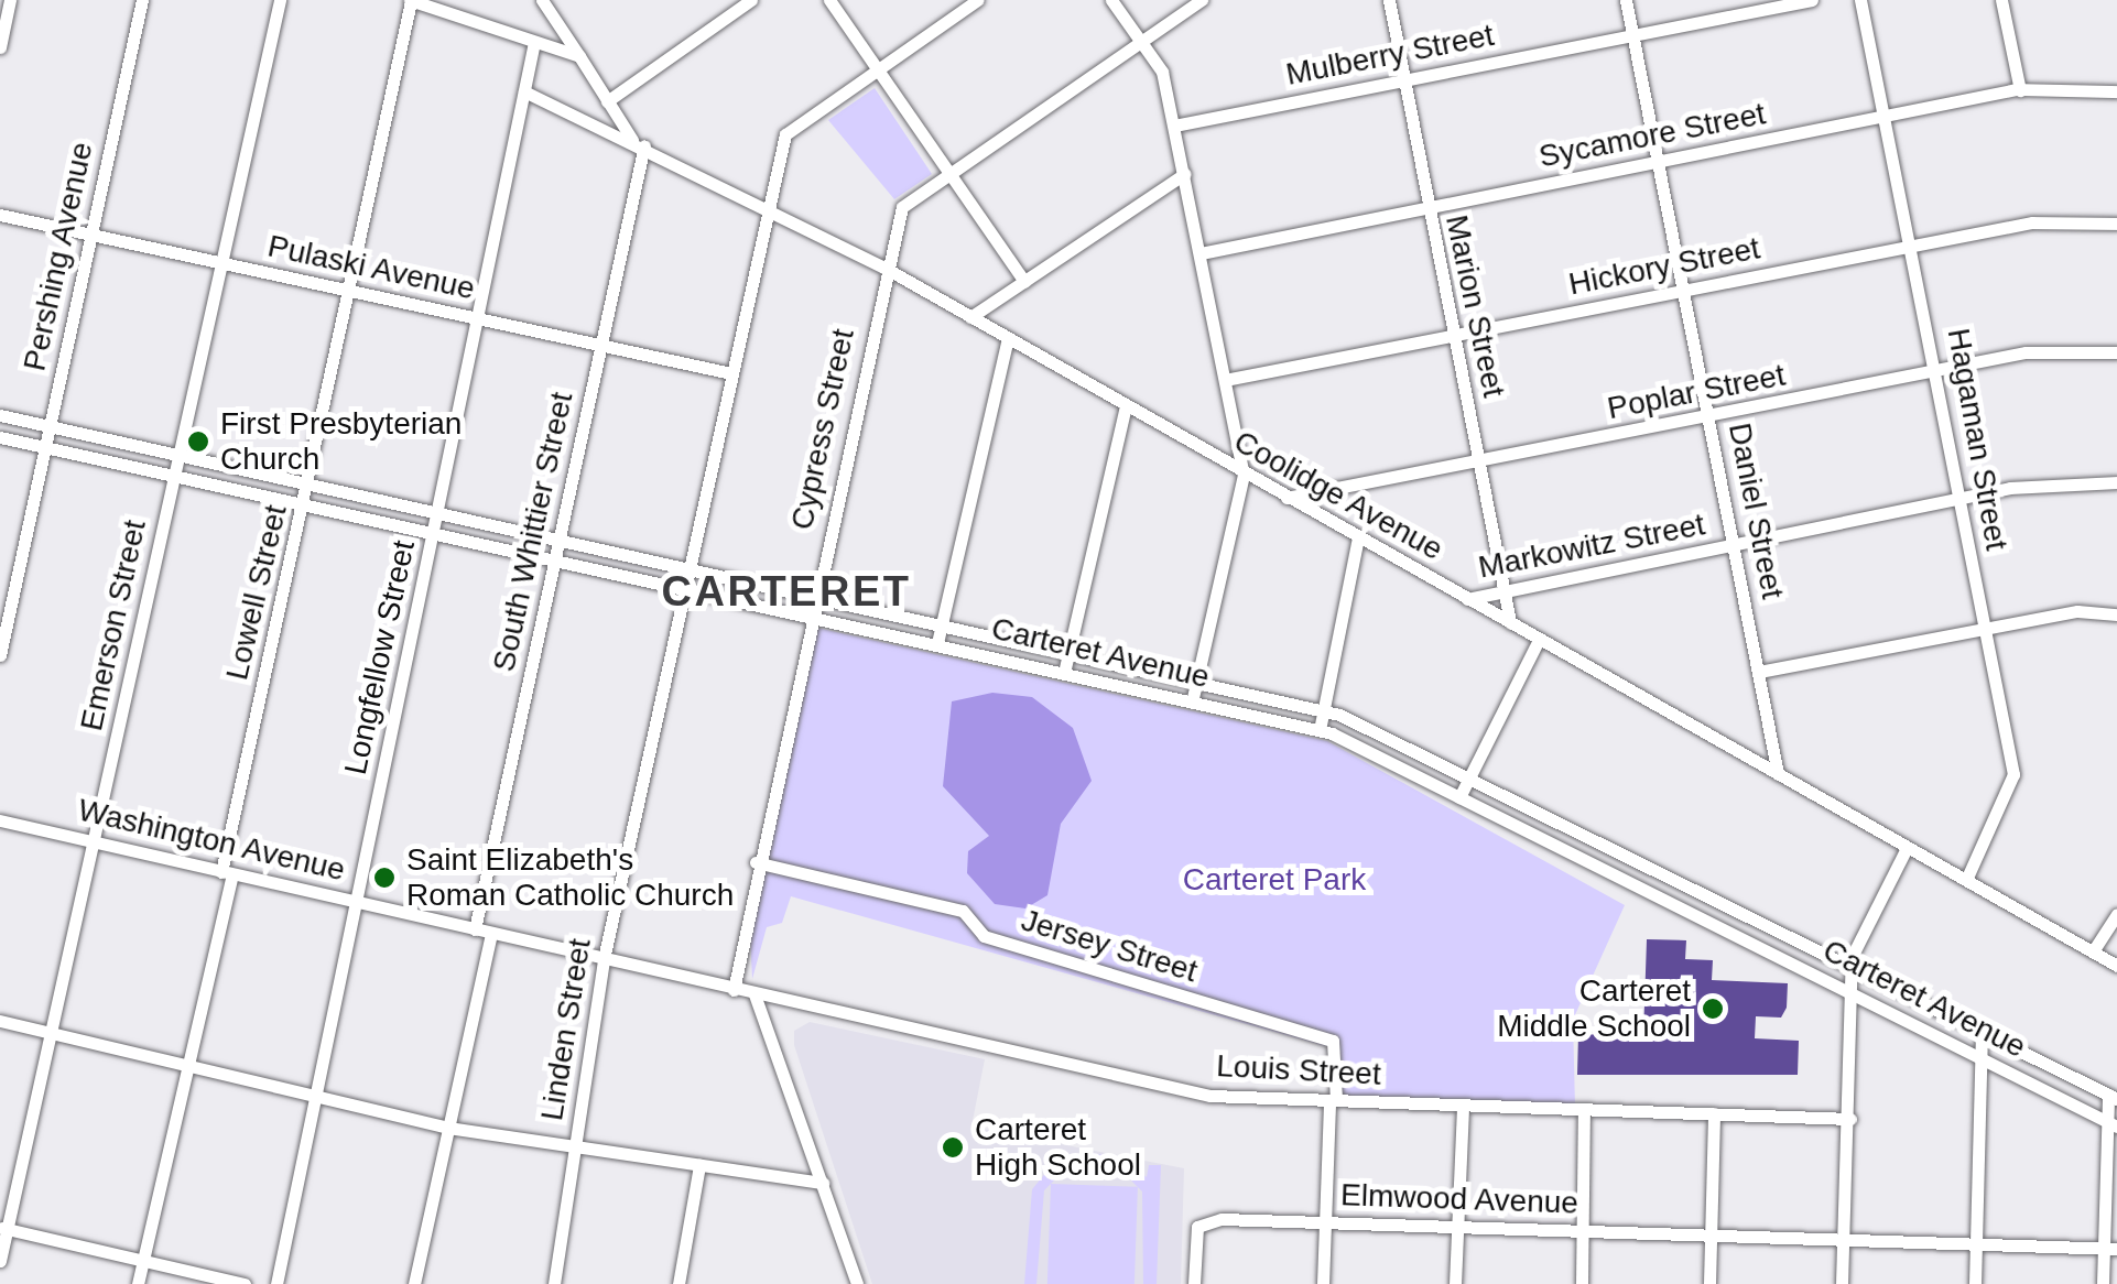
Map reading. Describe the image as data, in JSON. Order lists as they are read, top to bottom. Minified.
{"streets":{"street":["Mulberry Street","Sycamore Street","Pershing Avenue","Hickory Street","Pulaski Avenue","Marion Street","Poplar Street","Cypress Street","Hagaman Street","Coolidge Avenue","Daniel Street","South Whittier Street","Markowitz Street","Lowell Street","Emerson Street","Carteret Avenue","Longfellow Street","Washington Avenue","Jersey Street","Linden Street","Louis Street","Elmwood Avenue"]},"crossings":[["Mulberry Street","Marion Street"],["Mulberry Street","Daniel Street"],["Sycamore Street","Marion Street"],["Sycamore Street","Hagaman Street"],["Sycamore Street","Daniel Street"],["Pershing Avenue","Pulaski Avenue"],["Pershing Avenue","Carteret Avenue"],["Hickory Street","Marion Street"],["Hickory Street","Hagaman Street"],["Hickory Street","Daniel Street"],["Pulaski Avenue","South Whittier Street"],["Pulaski Avenue","Lowell Street"],["Pulaski Avenue","Emerson Street"],["Pulaski Avenue","Longfellow Street"],["Pulaski Avenue","Linden Street"],["Marion Street","Poplar Street"],["Marion Street","Coolidge Avenue"],["Marion Street","Markowitz Street"],["Poplar Street","Hagaman Street"],["Poplar Street","Coolidge Avenue"],["Poplar Street","Daniel Street"],["Cypress Street","Coolidge Avenue"],["Cypress Street","Carteret Avenue"],["Cypress Street","Washington Avenue"],["Cypress Street","Jersey Street"],["Hagaman Street","Coolidge Avenue"],["Hagaman Street","Markowitz Street"],["Coolidge Avenue","Daniel Street"],["Coolidge Avenue","South Whittier Street"],["Coolidge Avenue","Markowitz Street"],["Coolidge Avenue","Longfellow Street"],["Coolidge Avenue","Linden Street"],["Daniel Street","Markowitz Street"],["South Whittier Street","Carteret Avenue"],["South Whittier Street","Washington Avenue"],["Lowell Street","Carteret Avenue"],["Lowell Street","Washington Avenue"],["Emerson Street","Carteret Avenue"],["Emerson Street","Washington Avenue"],["Carteret Avenue","Longfellow Street"],["Carteret Avenue","Linden Street"],["Longfellow Street","Washington Avenue"],["Washington Avenue","Linden Street"],["Washington Avenue","Louis Street"],["Jersey Street","Louis Street"],["Jersey Street","Elmwood Avenue"]],"districts":["CARTERET"],"parks":["Carteret Park"],"places":["First Presbyterian Church","Saint Elizabeth's Roman Catholic Church","Carteret Middle School","Carteret High School"]}
